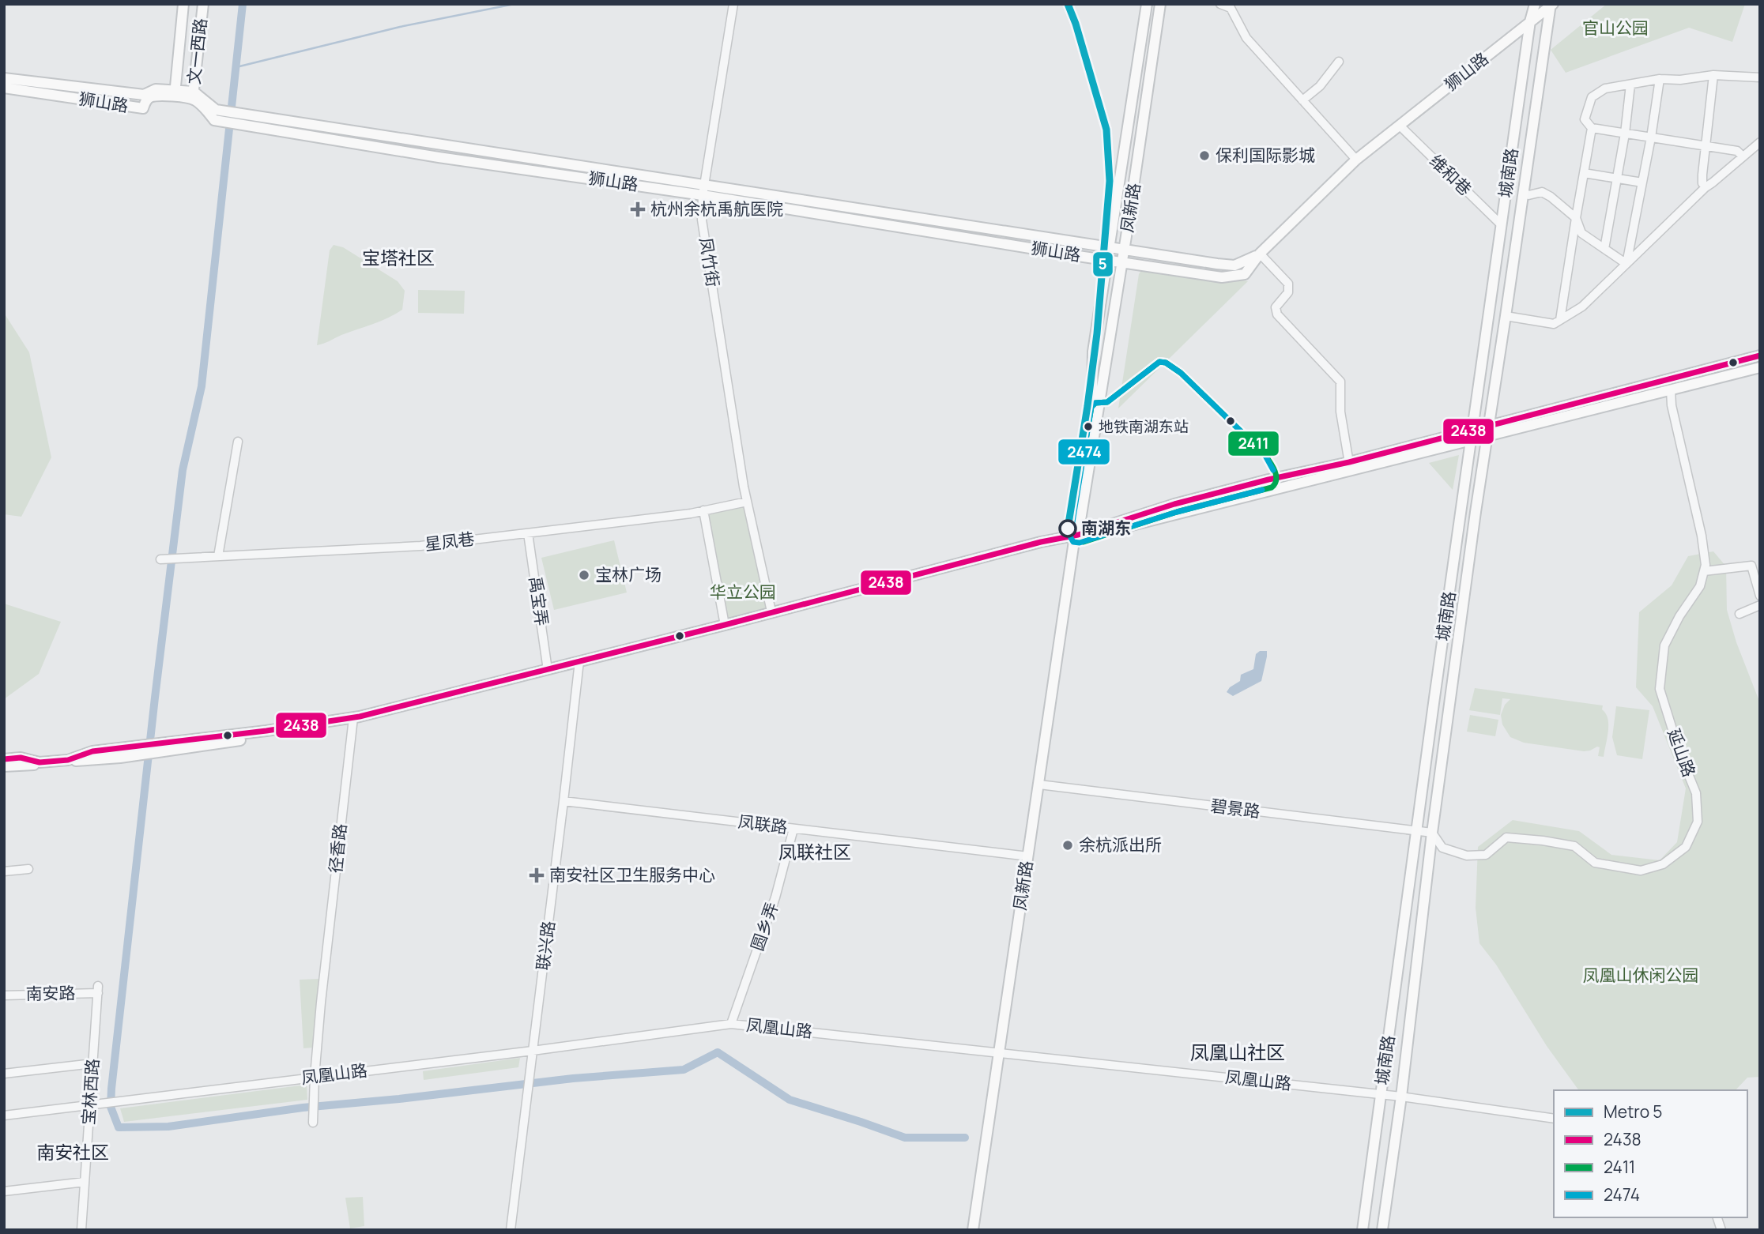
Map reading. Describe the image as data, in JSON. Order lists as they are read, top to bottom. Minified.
{"streets":{"main road":["文一西路","狮山路","城南路","凤新路"],"street":["维和巷","凤竹街","星凤巷","禹宝弄","延山路","碧景路","凤联路","径香路","圆乡弄","联兴路","南安路","凤凰山路","宝林西路"]},"crossings":[["文一西路","狮山路"],["狮山路","城南路"],["狮山路","维和巷"],["狮山路","凤新路"],["狮山路","凤竹街"],["城南路","维和巷"],["城南路","延山路"],["城南路","碧景路"],["城南路","凤凰山路"],["凤新路","碧景路"],["凤新路","凤联路"],["凤新路","凤凰山路"],["凤竹街","星凤巷"],["星凤巷","禹宝弄"],["延山路","碧景路"],["凤联路","圆乡弄"],["凤联路","联兴路"],["径香路","凤凰山路"],["圆乡弄","凤凰山路"],["联兴路","凤凰山路"],["南安路","宝林西路"],["凤凰山路","宝林西路"]],"districts":["宝塔社区","凤联社区","凤凰山社区","南安社区"],"parks":["官山公园","华立公园","凤凰山休闲公园"],"places":{"other":["保利国际影城","地铁南湖东站","南湖东","宝林广场","余杭派出所"],"health":["杭州余杭禹航医院","南安社区卫生服务中心"]},"lines":["metro line 5","transit line 2438","transit line 2411","transit line 2474"],"legend":["Metro 5","2438","2411","2474"]}
